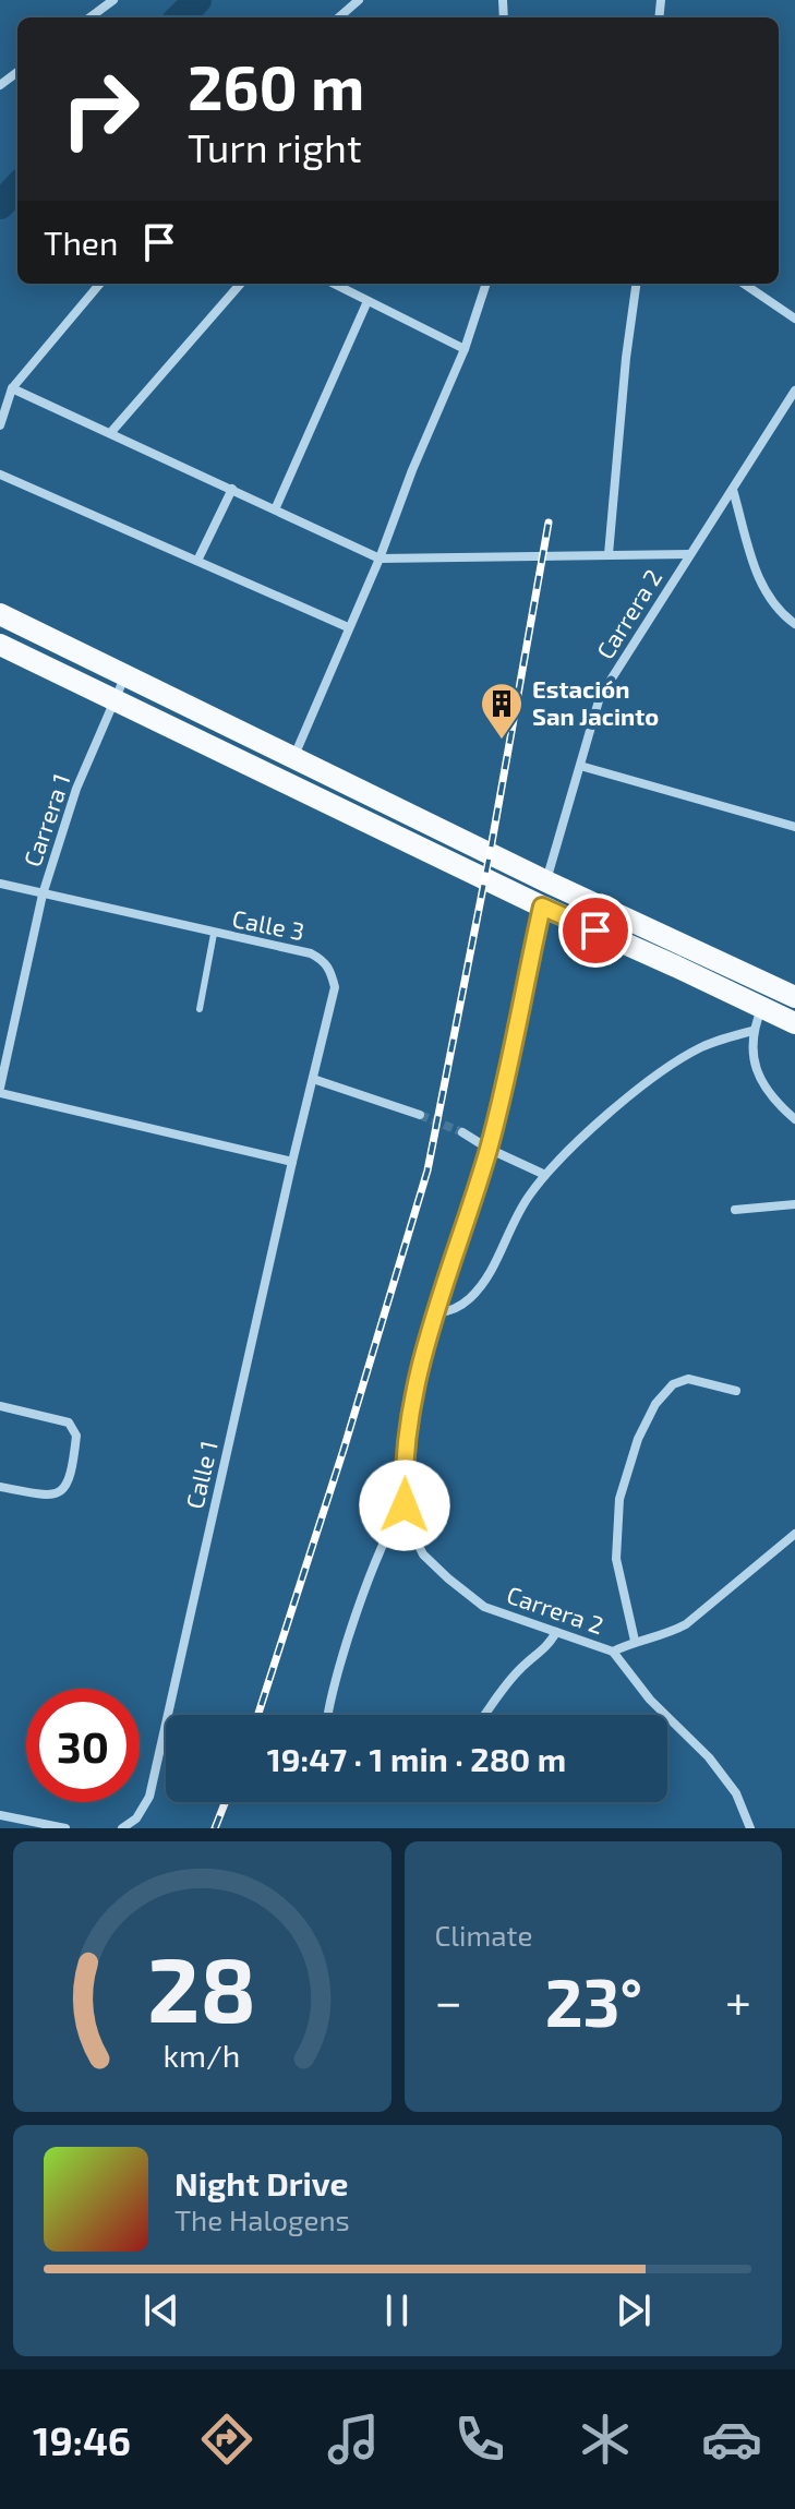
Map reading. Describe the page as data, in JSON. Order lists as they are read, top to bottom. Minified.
{"streets":{"street":["Carrera 2","Carrera 1","Calle 3","Calle 1"]},"crossings":[["Carrera 1","Calle 3"],["Calle 3","Calle 1"]],"places":{"building":["Estación San Jacinto"]},"page":{"turn":["260 m","Turn right"],"then":"Then","limit":"30","trip":"19:47 · 1 min · 280 m","tile":"Climate","heat":["−","23°","+"],"song":["Night Drive","The Halogens"],"tabs":"19:46","gauge":["28","km/h"]}}
